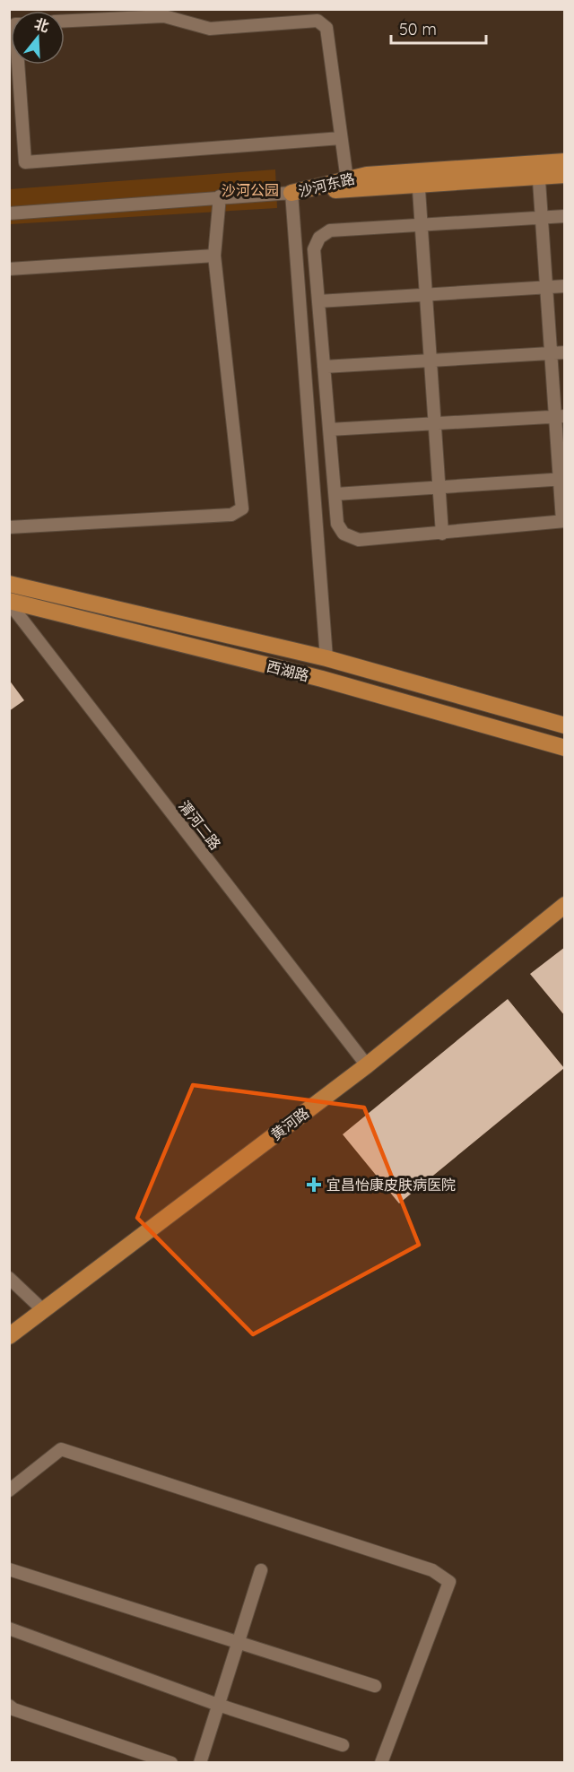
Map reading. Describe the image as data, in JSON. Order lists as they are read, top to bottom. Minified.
{"streets":{"main road":["沙河东路","西湖路","黄河路"],"street":["渭河二路"]},"crossings":[["西湖路","渭河二路"],["渭河二路","黄河路"]],"parks":["沙河公园"],"places":{"health":["宜昌怡康皮肤病医院"]},"scale_bar":"50 m","north":"top"}
